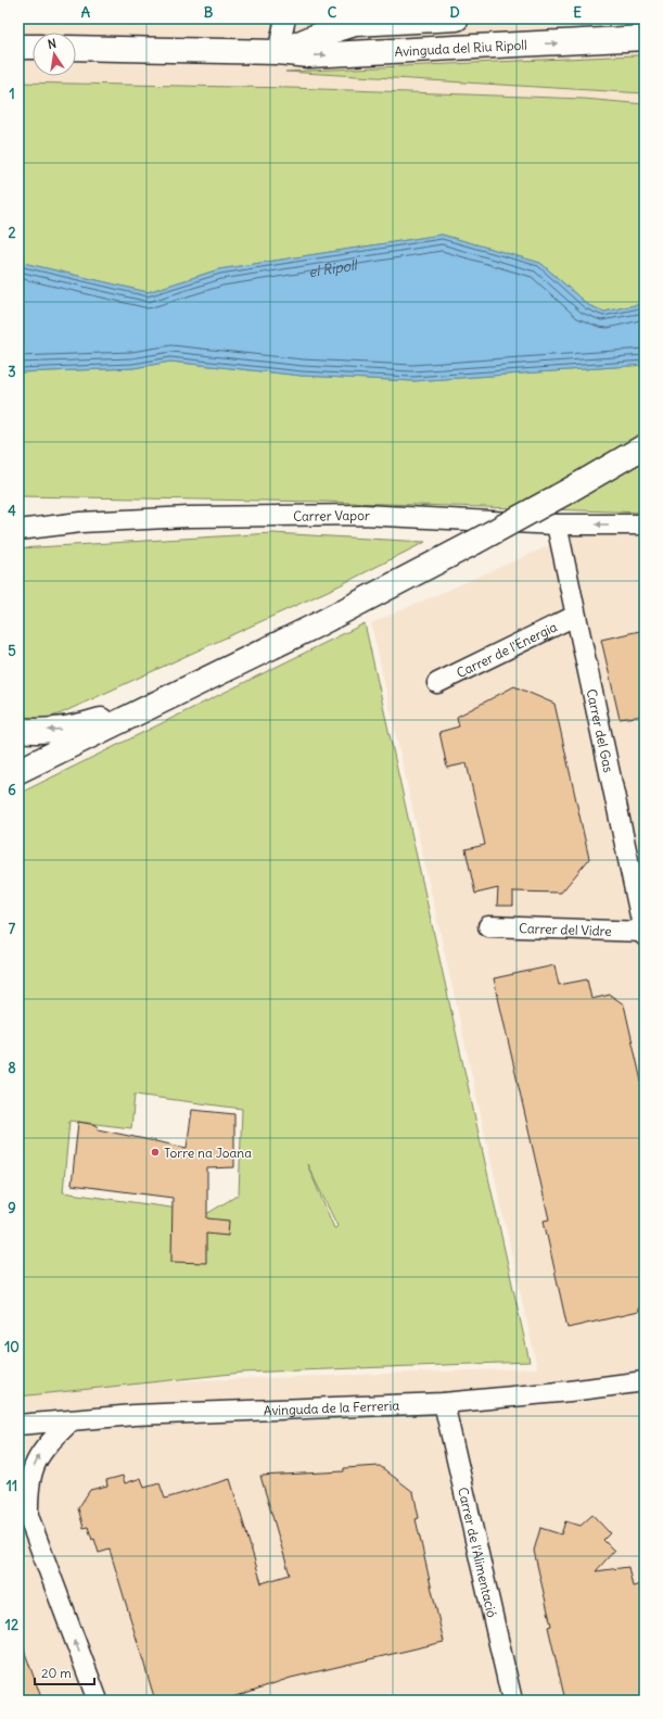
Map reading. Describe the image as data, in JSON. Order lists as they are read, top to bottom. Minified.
{"streets":{"main road":["Avinguda del Riu Ripoll"],"street":["Carrer Vapor","Carrer de l'Energia","Carrer del Gas","Carrer del Vidre","Avinguda de la Ferreria","Carrer de l'Alimentació"]},"crossings":[["Carrer Vapor","Carrer del Gas"],["Carrer de l'Energia","Carrer del Gas"],["Carrer del Gas","Carrer del Vidre"],["Avinguda de la Ferreria","Carrer de l'Alimentació"]],"water":["el Ripoll"],"places":["Torre na Joana"],"scale_bar":"20 m","north":"top","grid":{"columns":["A","B","C","D","E"],"rows":["1","2","3","4","5","6","7","8","9","10","11","12"]}}
